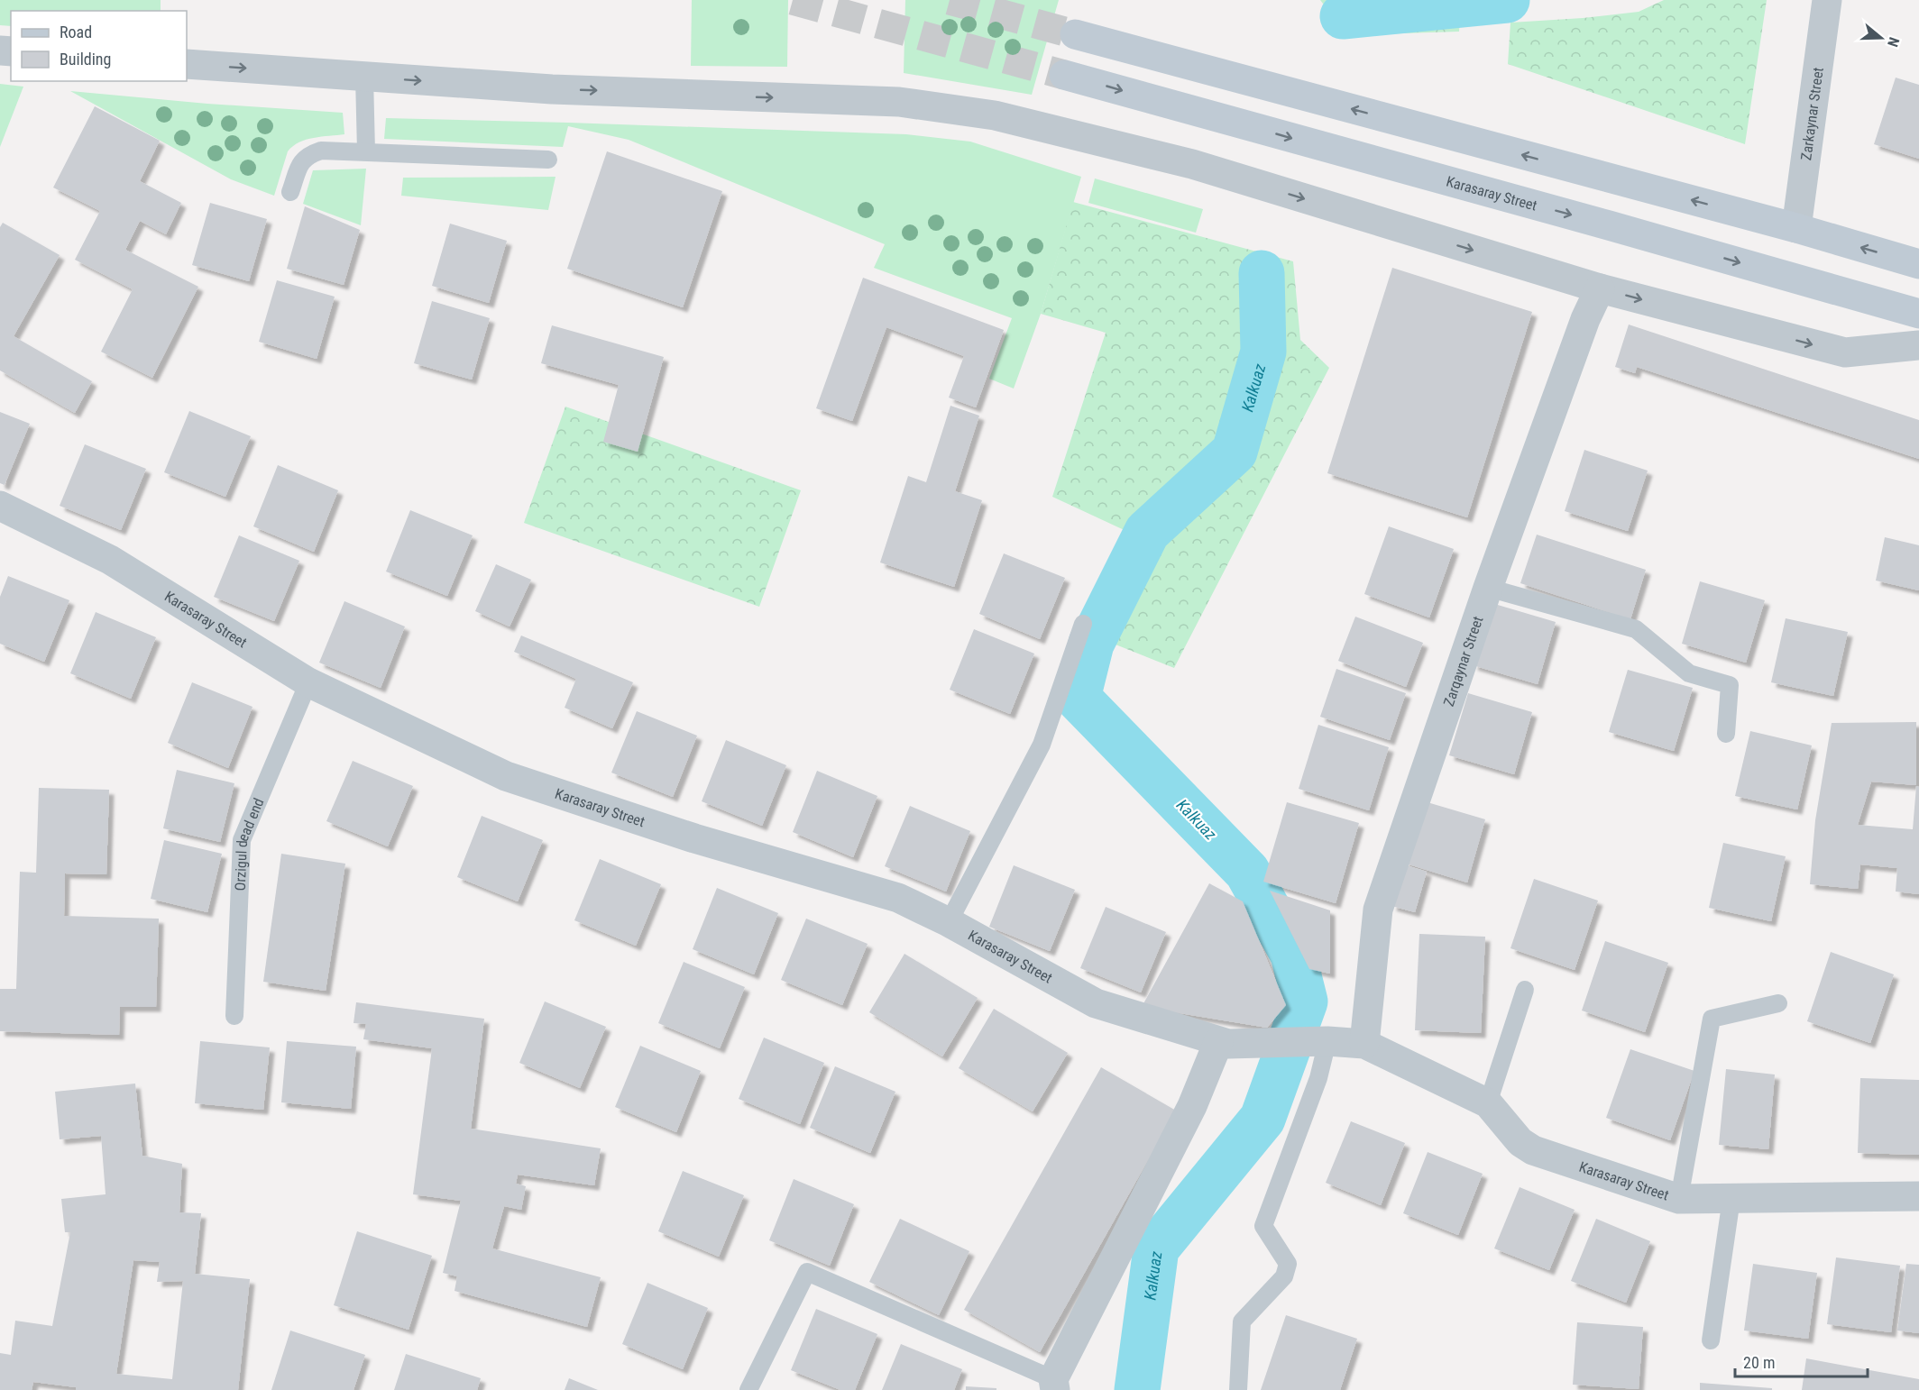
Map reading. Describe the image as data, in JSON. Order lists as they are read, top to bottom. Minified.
{"streets":{"main road":["Karasaray Street"],"street":["Zarkaynar Street","Zarqaynar Street"],"lane":["Orzigul dead end"]},"crossings":[["Karasaray Street","Zarqaynar Street"],["Karasaray Street","Orzigul dead end"]],"water":["Kalkuaz"],"legend":["Road","Building"],"scale_bar":"20 m","north":"right"}
